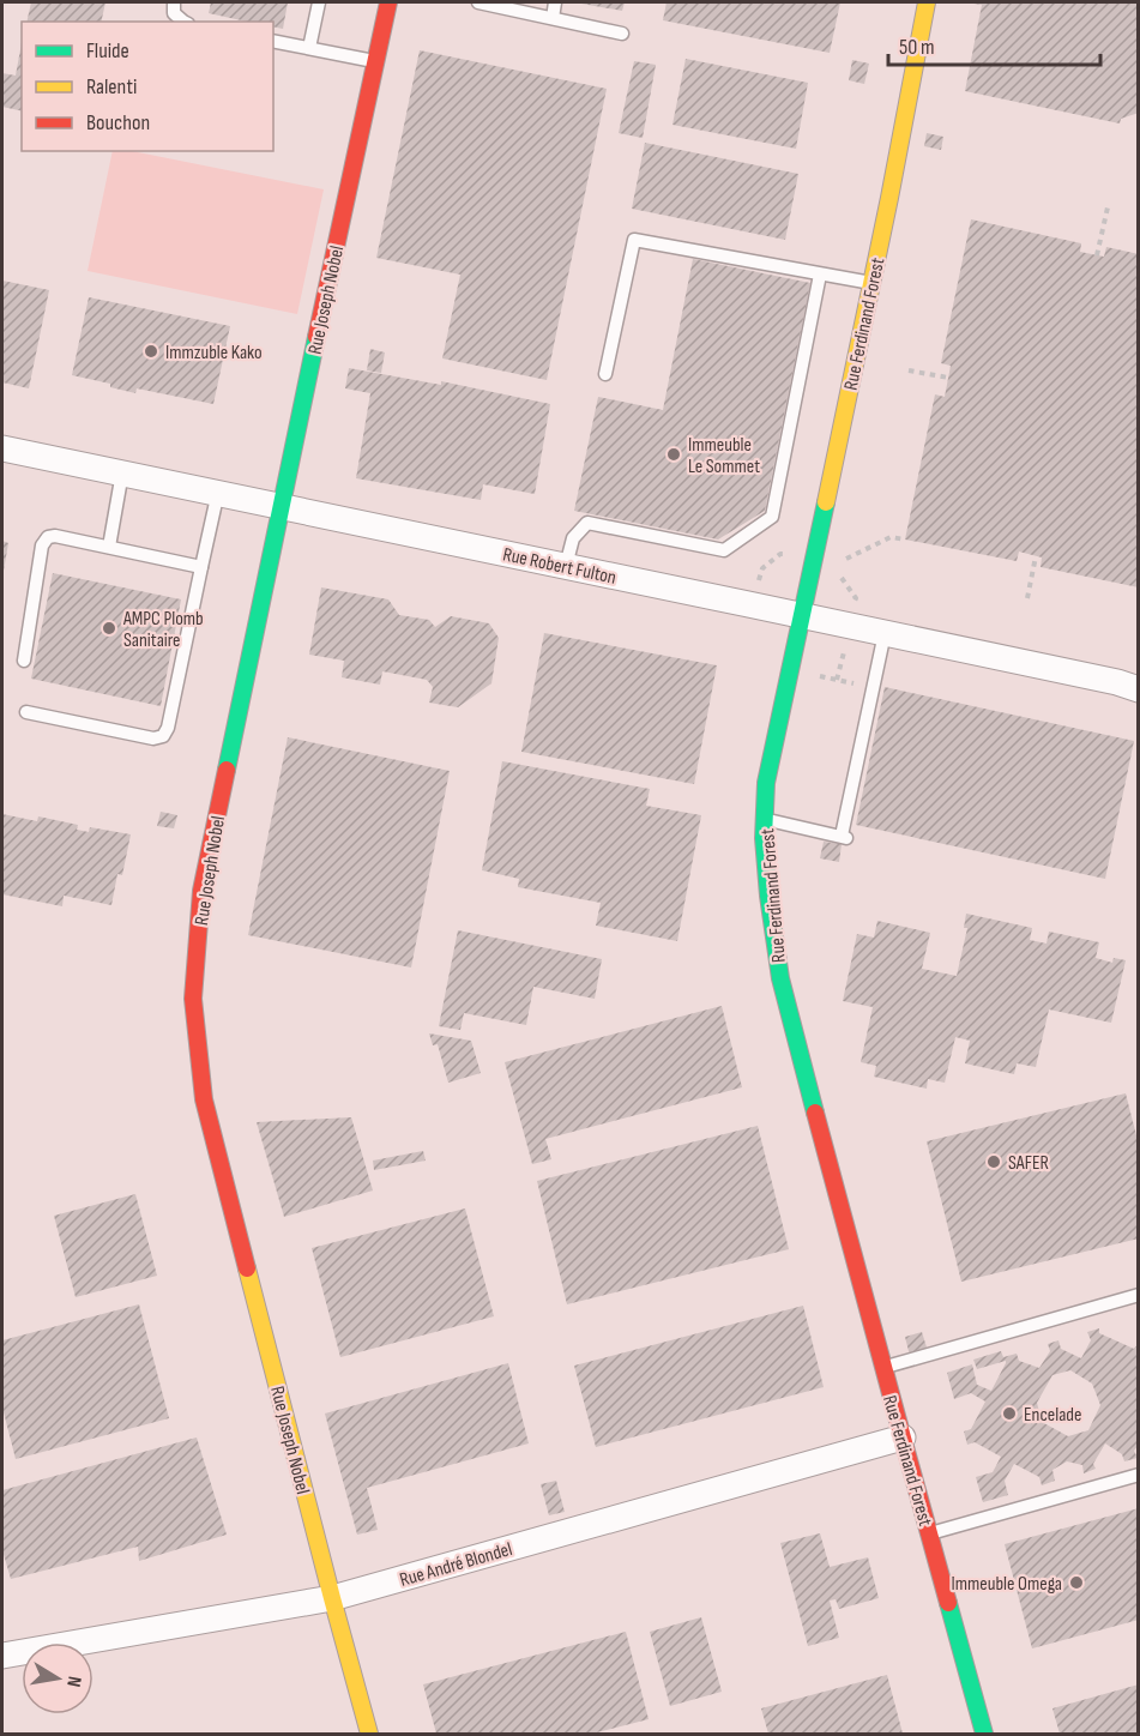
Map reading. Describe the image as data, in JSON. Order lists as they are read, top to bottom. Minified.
{"streets":{"street":["Rue Joseph Nobel","Rue Ferdinand Forest","Rue Robert Fulton","Rue André Blondel"]},"crossings":[["Rue Joseph Nobel","Rue Robert Fulton"],["Rue Joseph Nobel","Rue André Blondel"],["Rue Ferdinand Forest","Rue Robert Fulton"],["Rue Ferdinand Forest","Rue André Blondel"]],"places":["Immzuble Kako","Immeuble Le Sommet","AMPC Plomb Sanitaire","SAFER","Encelade","Immeuble Omega"],"legend":["Fluide","Ralenti","Bouchon"],"scale_bar":"50 m","north":"right"}
